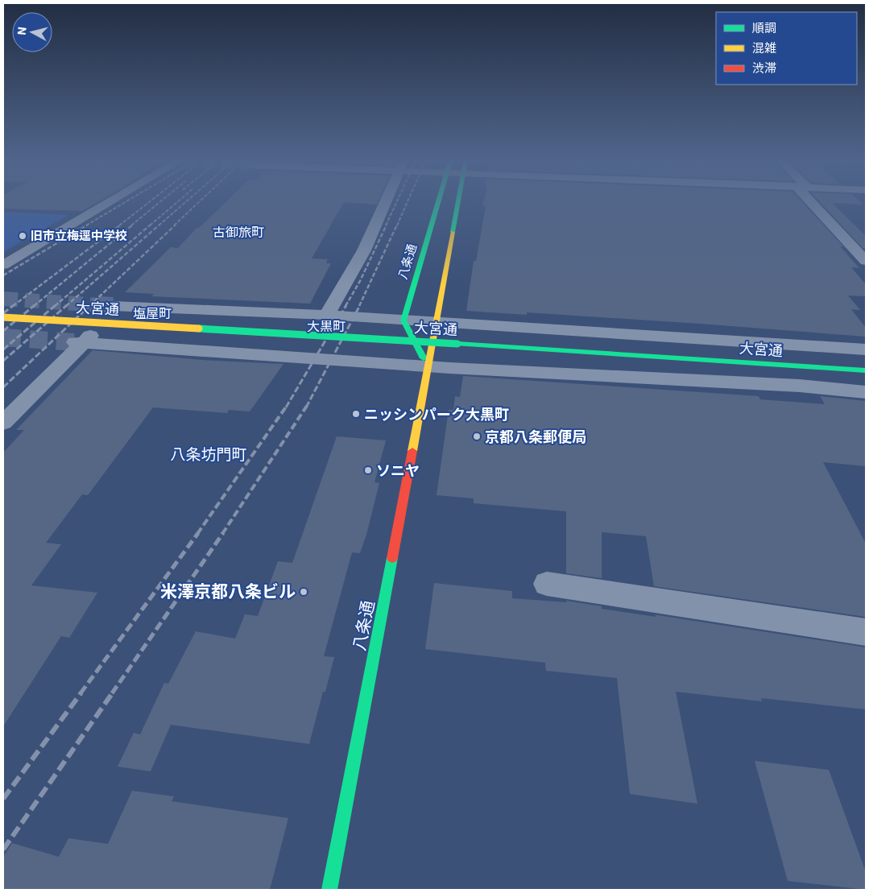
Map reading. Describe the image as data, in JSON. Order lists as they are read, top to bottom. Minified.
{"streets":{"street":["八条通","大宮通"]},"districts":["古御旅町","塩屋町","大黒町","八条坊門町"],"places":["旧市立梅逕中学校","ニッシンパーク大黒町","京都八条郵便局","ソニヤ","米澤京都八条ビル"],"legend":["順調","混雑","渋滞"],"north":"left"}
